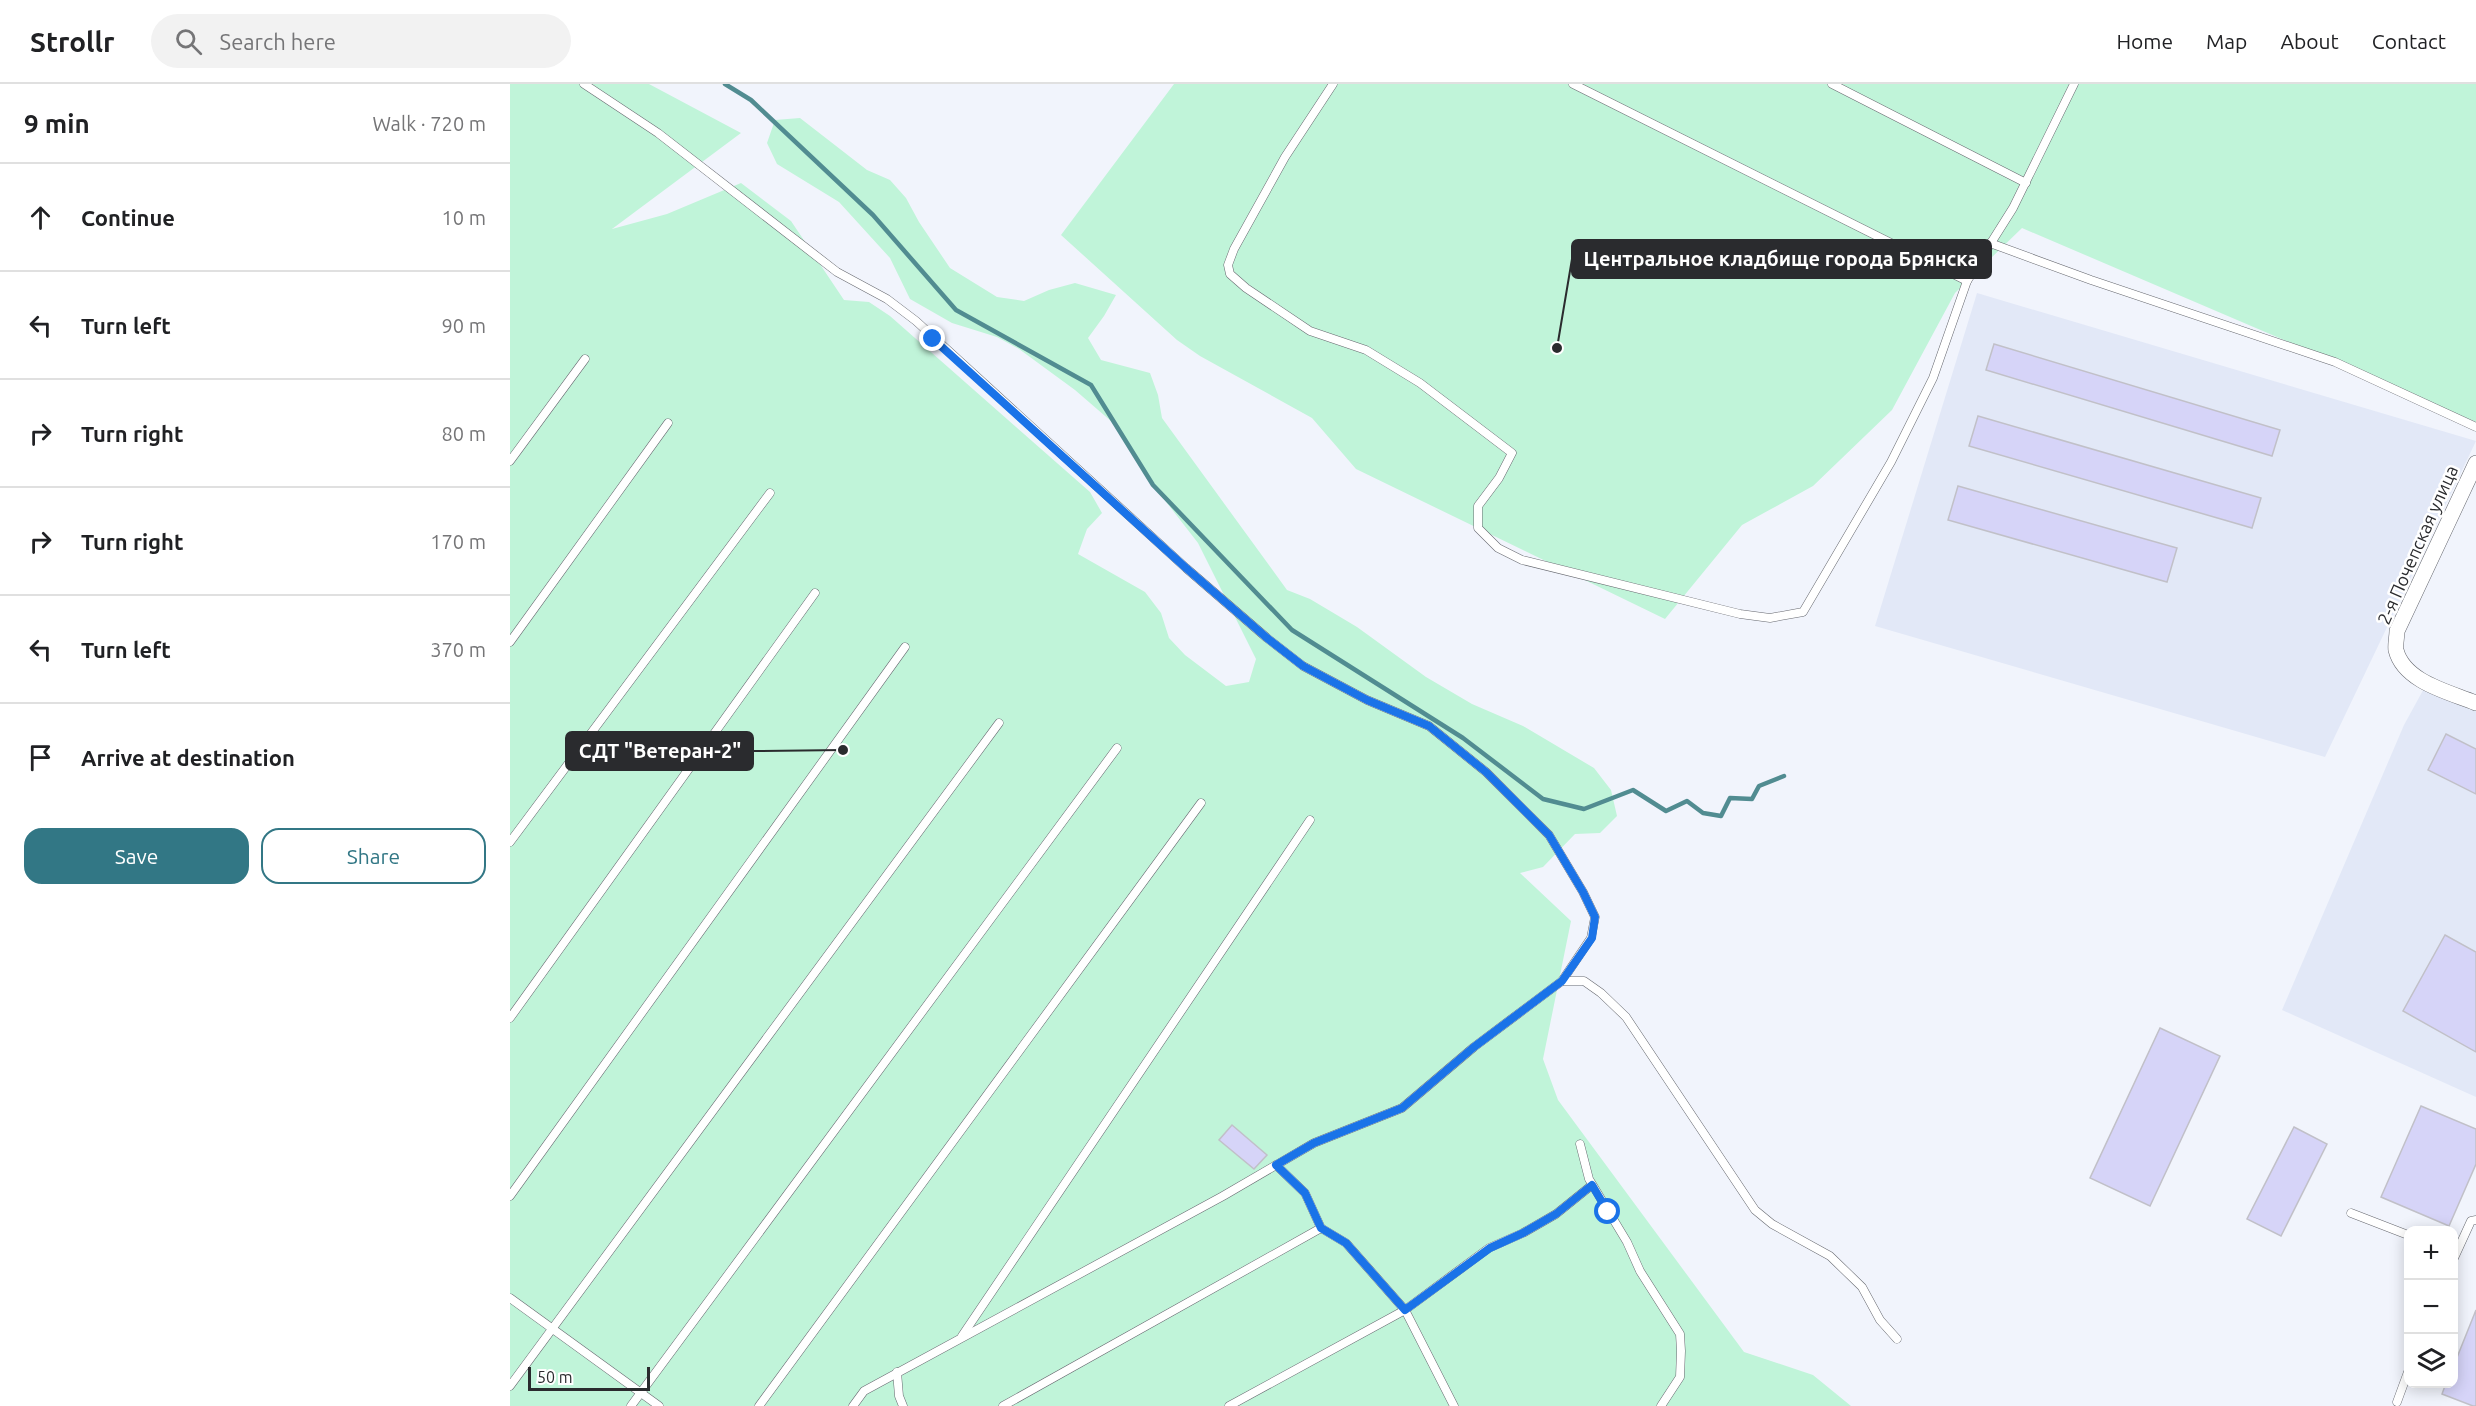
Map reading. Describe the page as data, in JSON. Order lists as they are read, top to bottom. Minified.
{"streets":{"street":["2-я Почепская улица"]},"places":["Центральное кладбище города Брянска","СДТ \"Ветеран-2\""],"scale_bar":"50 m","page":{"header":"Strollr","search":"Search here","nav":["Home","Map","About","Contact"],"heading":["9 min","Walk · 720 m"],"list":[["Continue","10 m"],["Turn left","90 m"],["Turn right","80 m"],["Turn right","170 m"],["Turn left","370 m"],"Arrive at destination"],"buttons":["Save","Share"],"map_buttons":["+","−"],"scale":"50 m"}}
